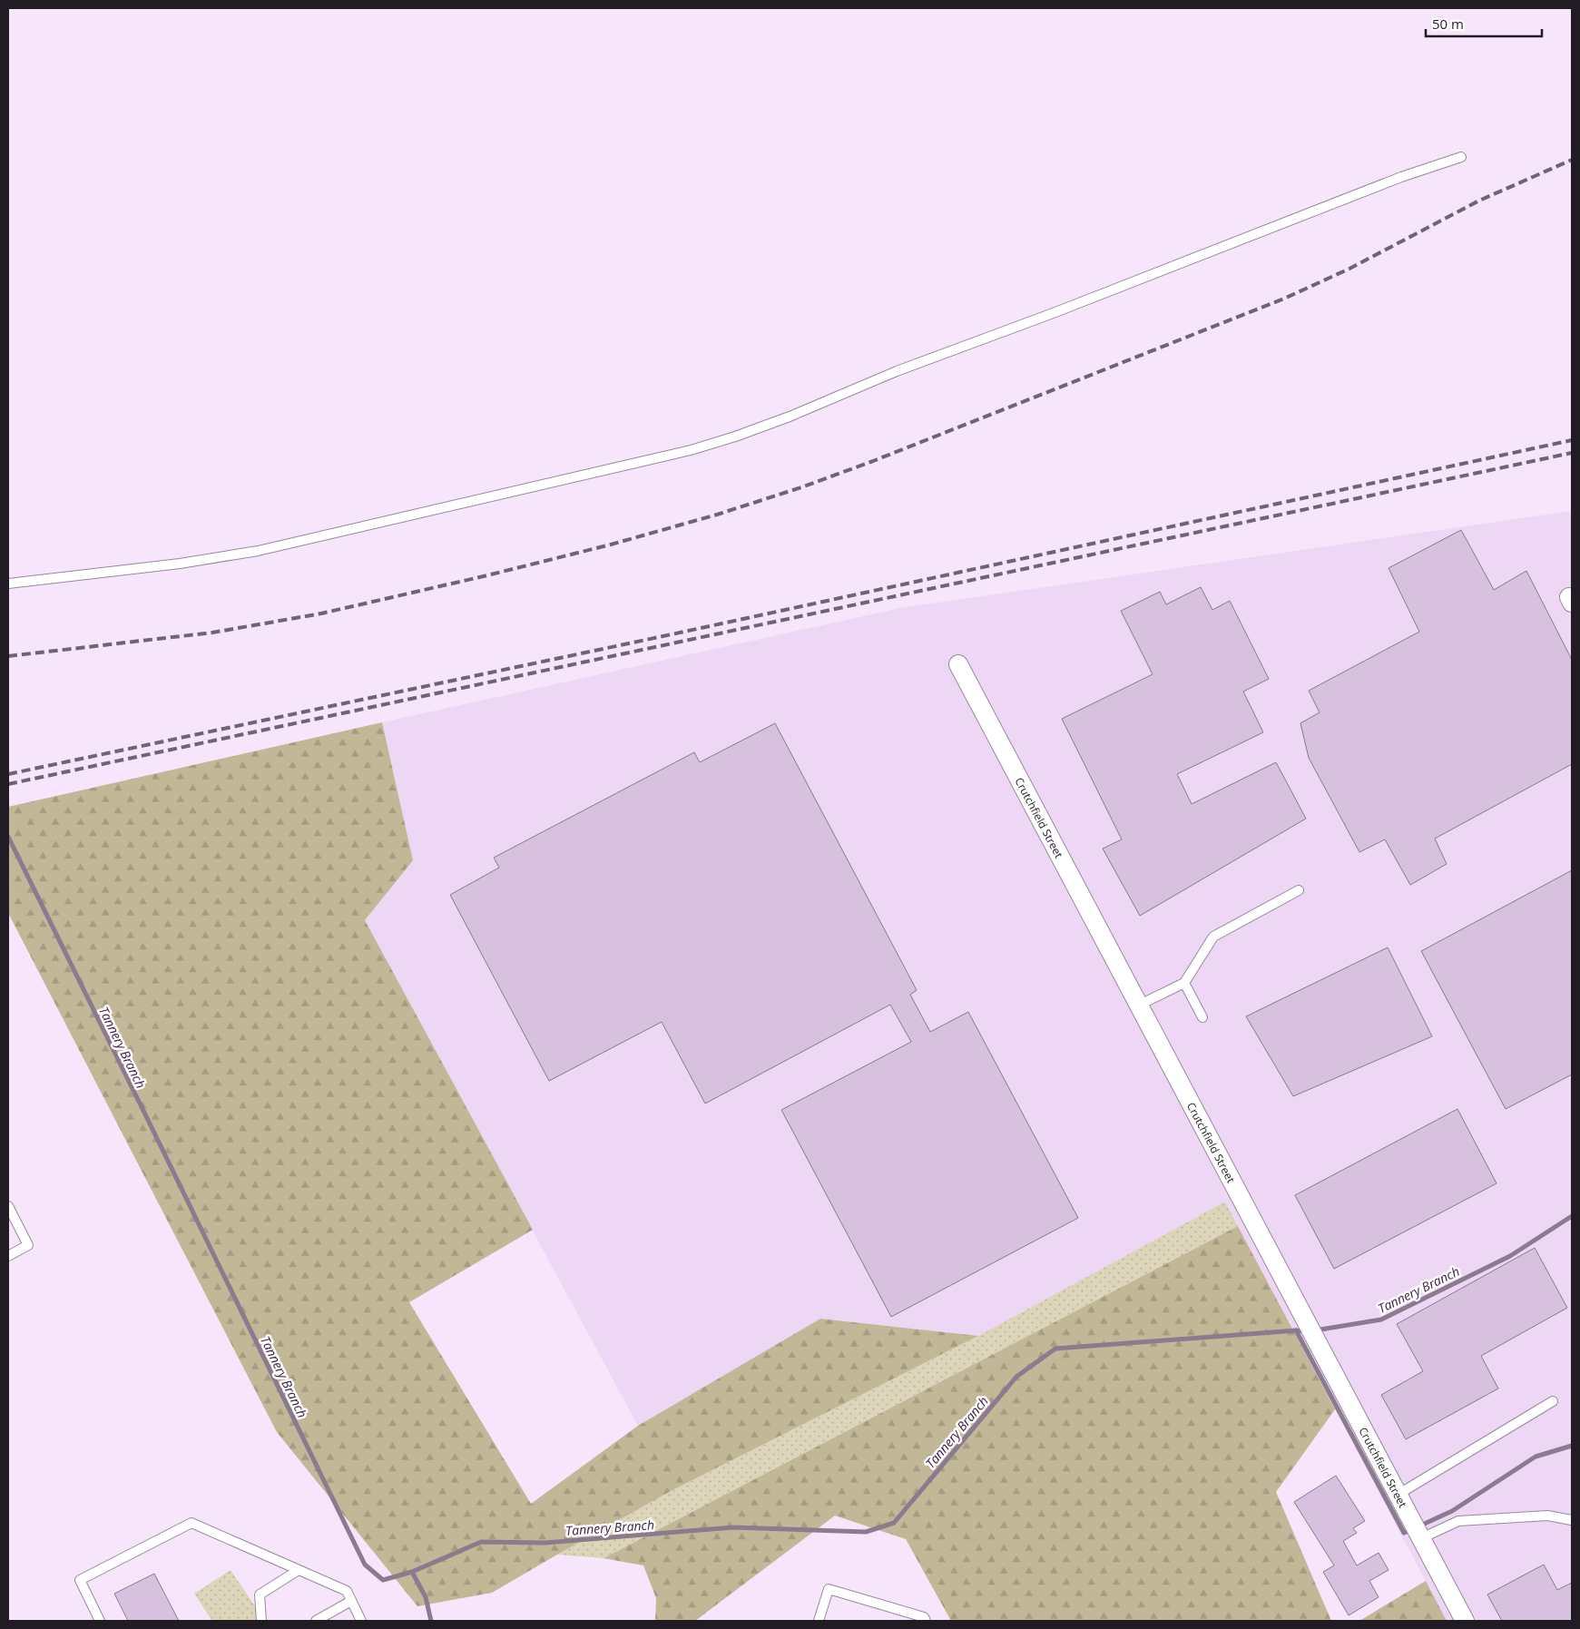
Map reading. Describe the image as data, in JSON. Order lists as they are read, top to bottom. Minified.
{"streets":{"street":["Crutchfield Street"]},"water":["Tannery Branch"],"scale_bar":"50 m"}
